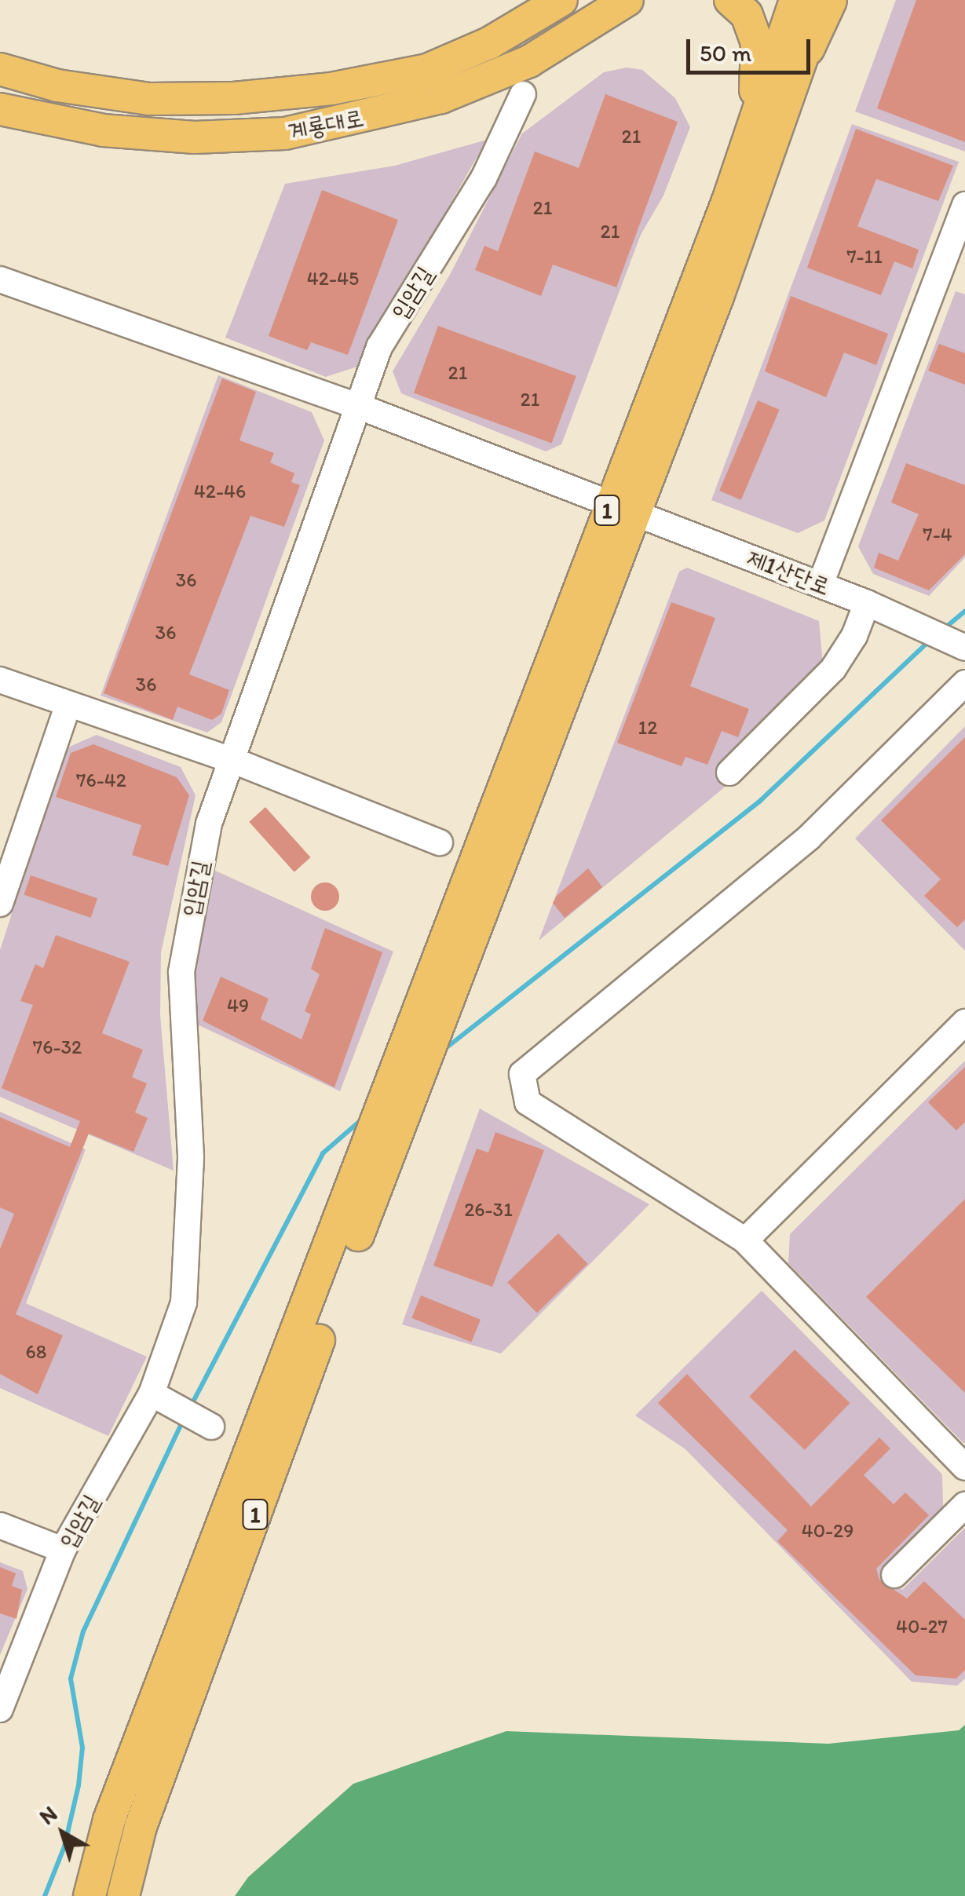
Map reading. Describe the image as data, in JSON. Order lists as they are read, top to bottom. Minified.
{"streets":{"main road":["계룡대로","1"],"street":["입암길","제1산단로"]},"crossings":[["입암길","제1산단로"],["1","제1산단로"]],"house_numbers":["21","21","21","7-11","42-45","21","21","42-46","7-4","36","36","36","12","76-42","49","76-32","26-31","68","40-29","40-27"],"scale_bar":"50 m","north":"top left"}
